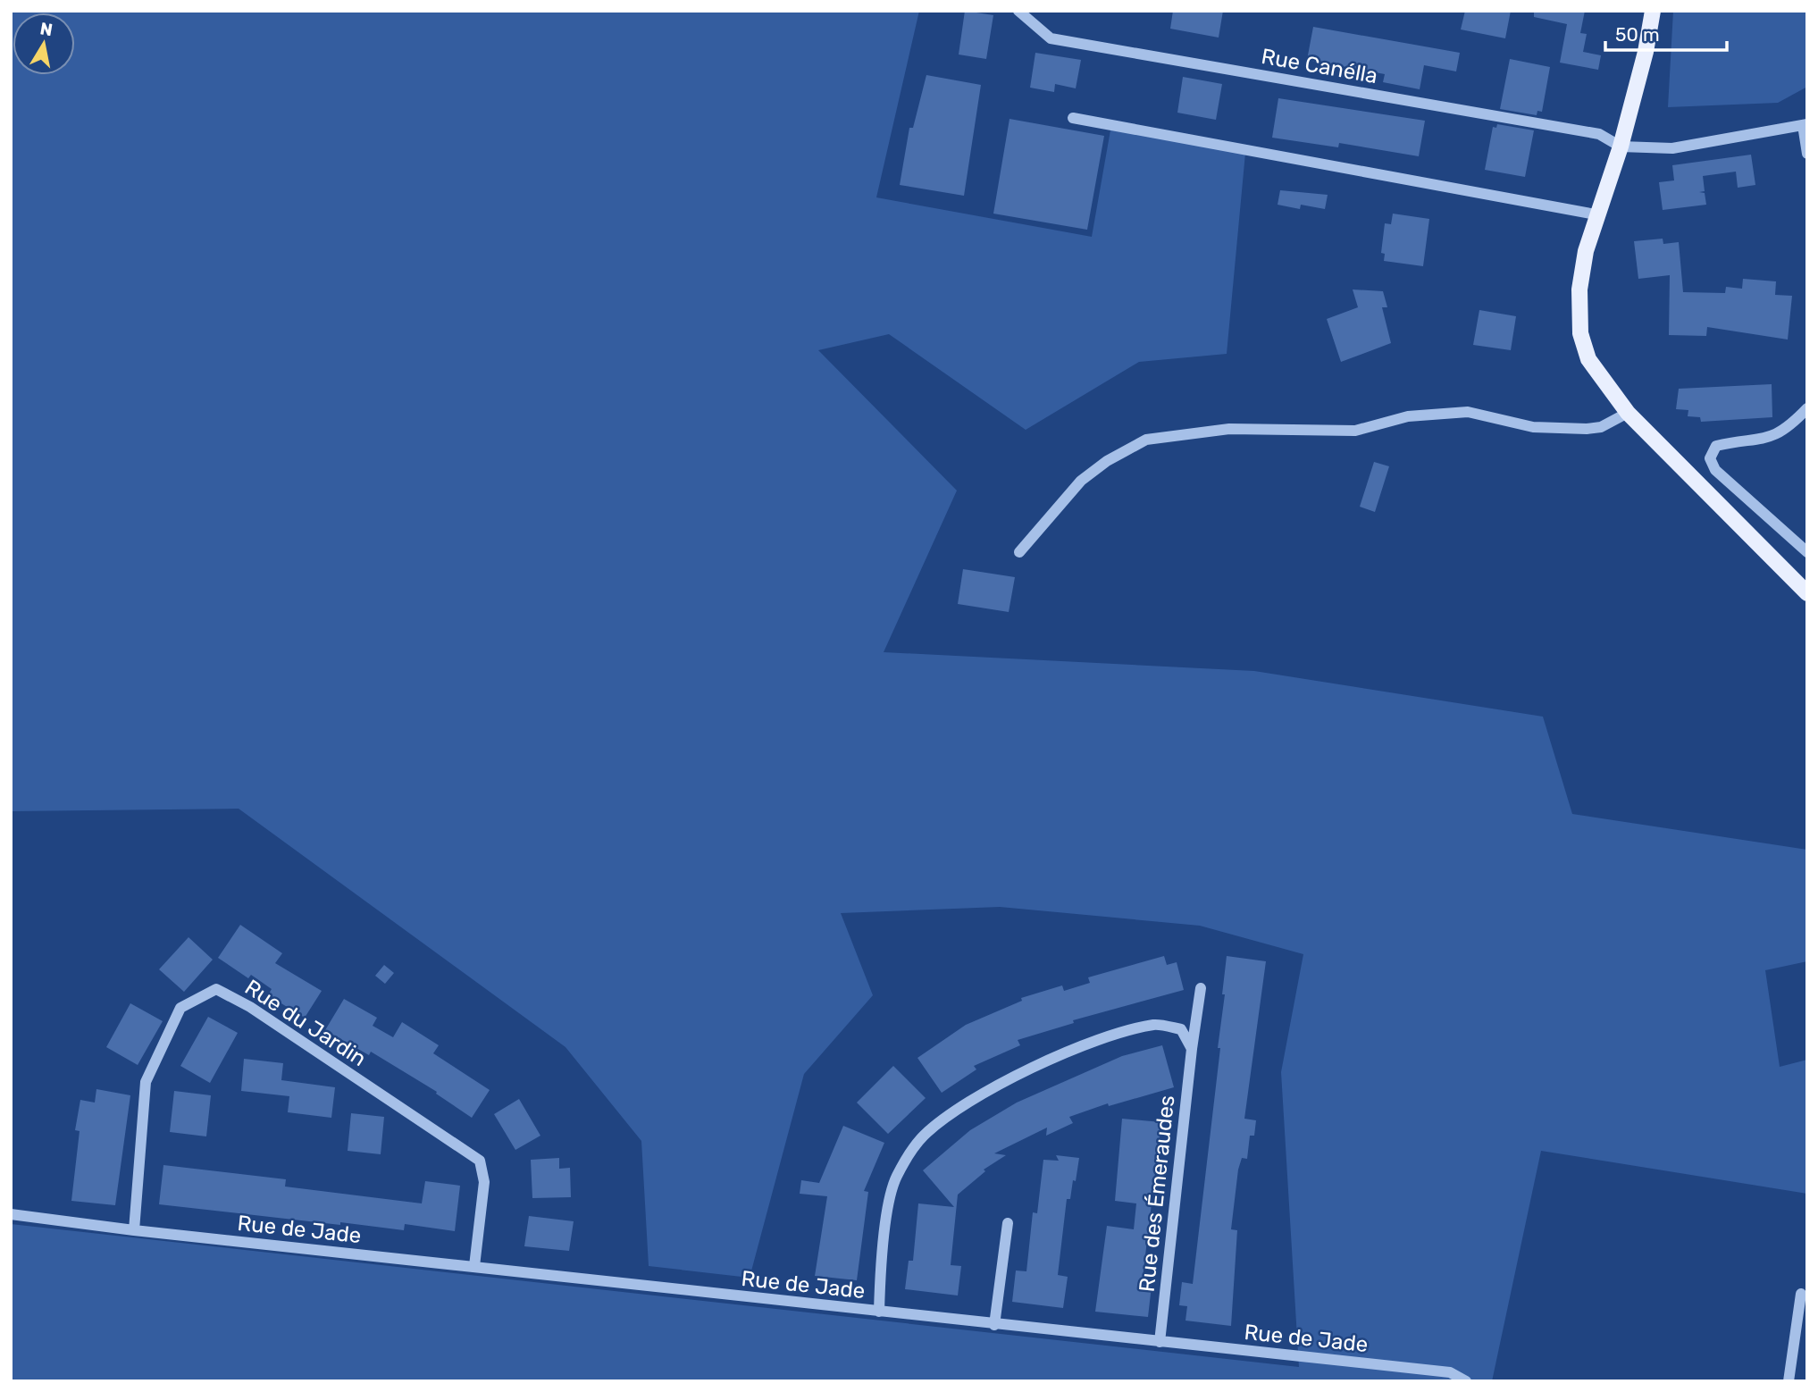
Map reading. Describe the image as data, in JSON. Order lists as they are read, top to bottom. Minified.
{"streets":{"street":["Rue Canélla","Rue du Jardin","Rue des Émeraudes","Rue de Jade"]},"crossings":[["Rue du Jardin","Rue de Jade"],["Rue des Émeraudes","Rue de Jade"]],"scale_bar":"50 m","north":"top"}
